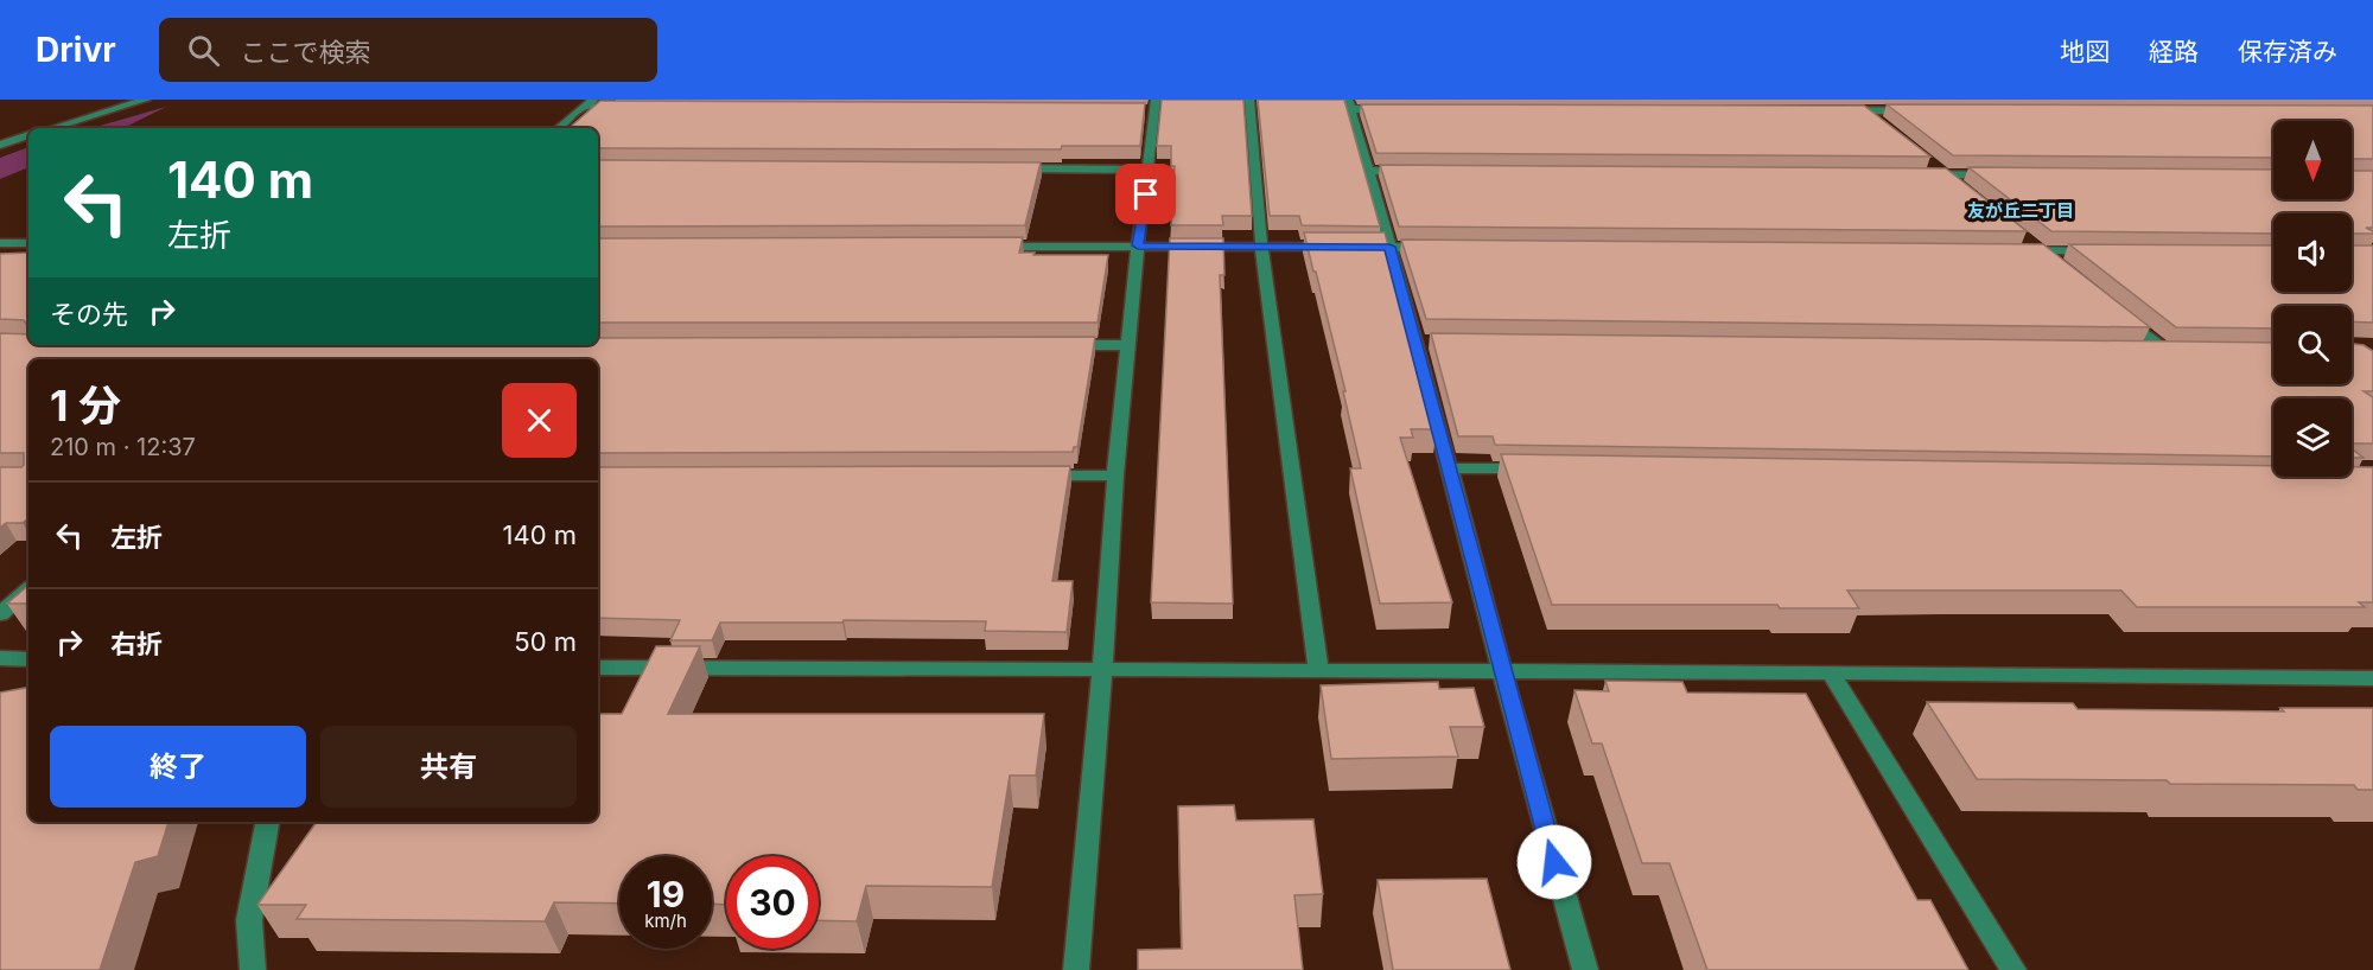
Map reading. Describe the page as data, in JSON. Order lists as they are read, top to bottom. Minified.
{"districts":["友が丘二丁目"],"north":"bottom","page":{"header":"Drivr","search":"ここで検索","nav":["地図","経路","保存済み"],"turn":["140 m","左折"],"then":"その先","heading":["1 分","210 m · 12:37"],"list":[{"name":"左折","value":"140 m"},{"name":"右折","value":"50 m"}],"buttons":["終了","共有"],"speed":"19 km/h","limit":"30"}}
